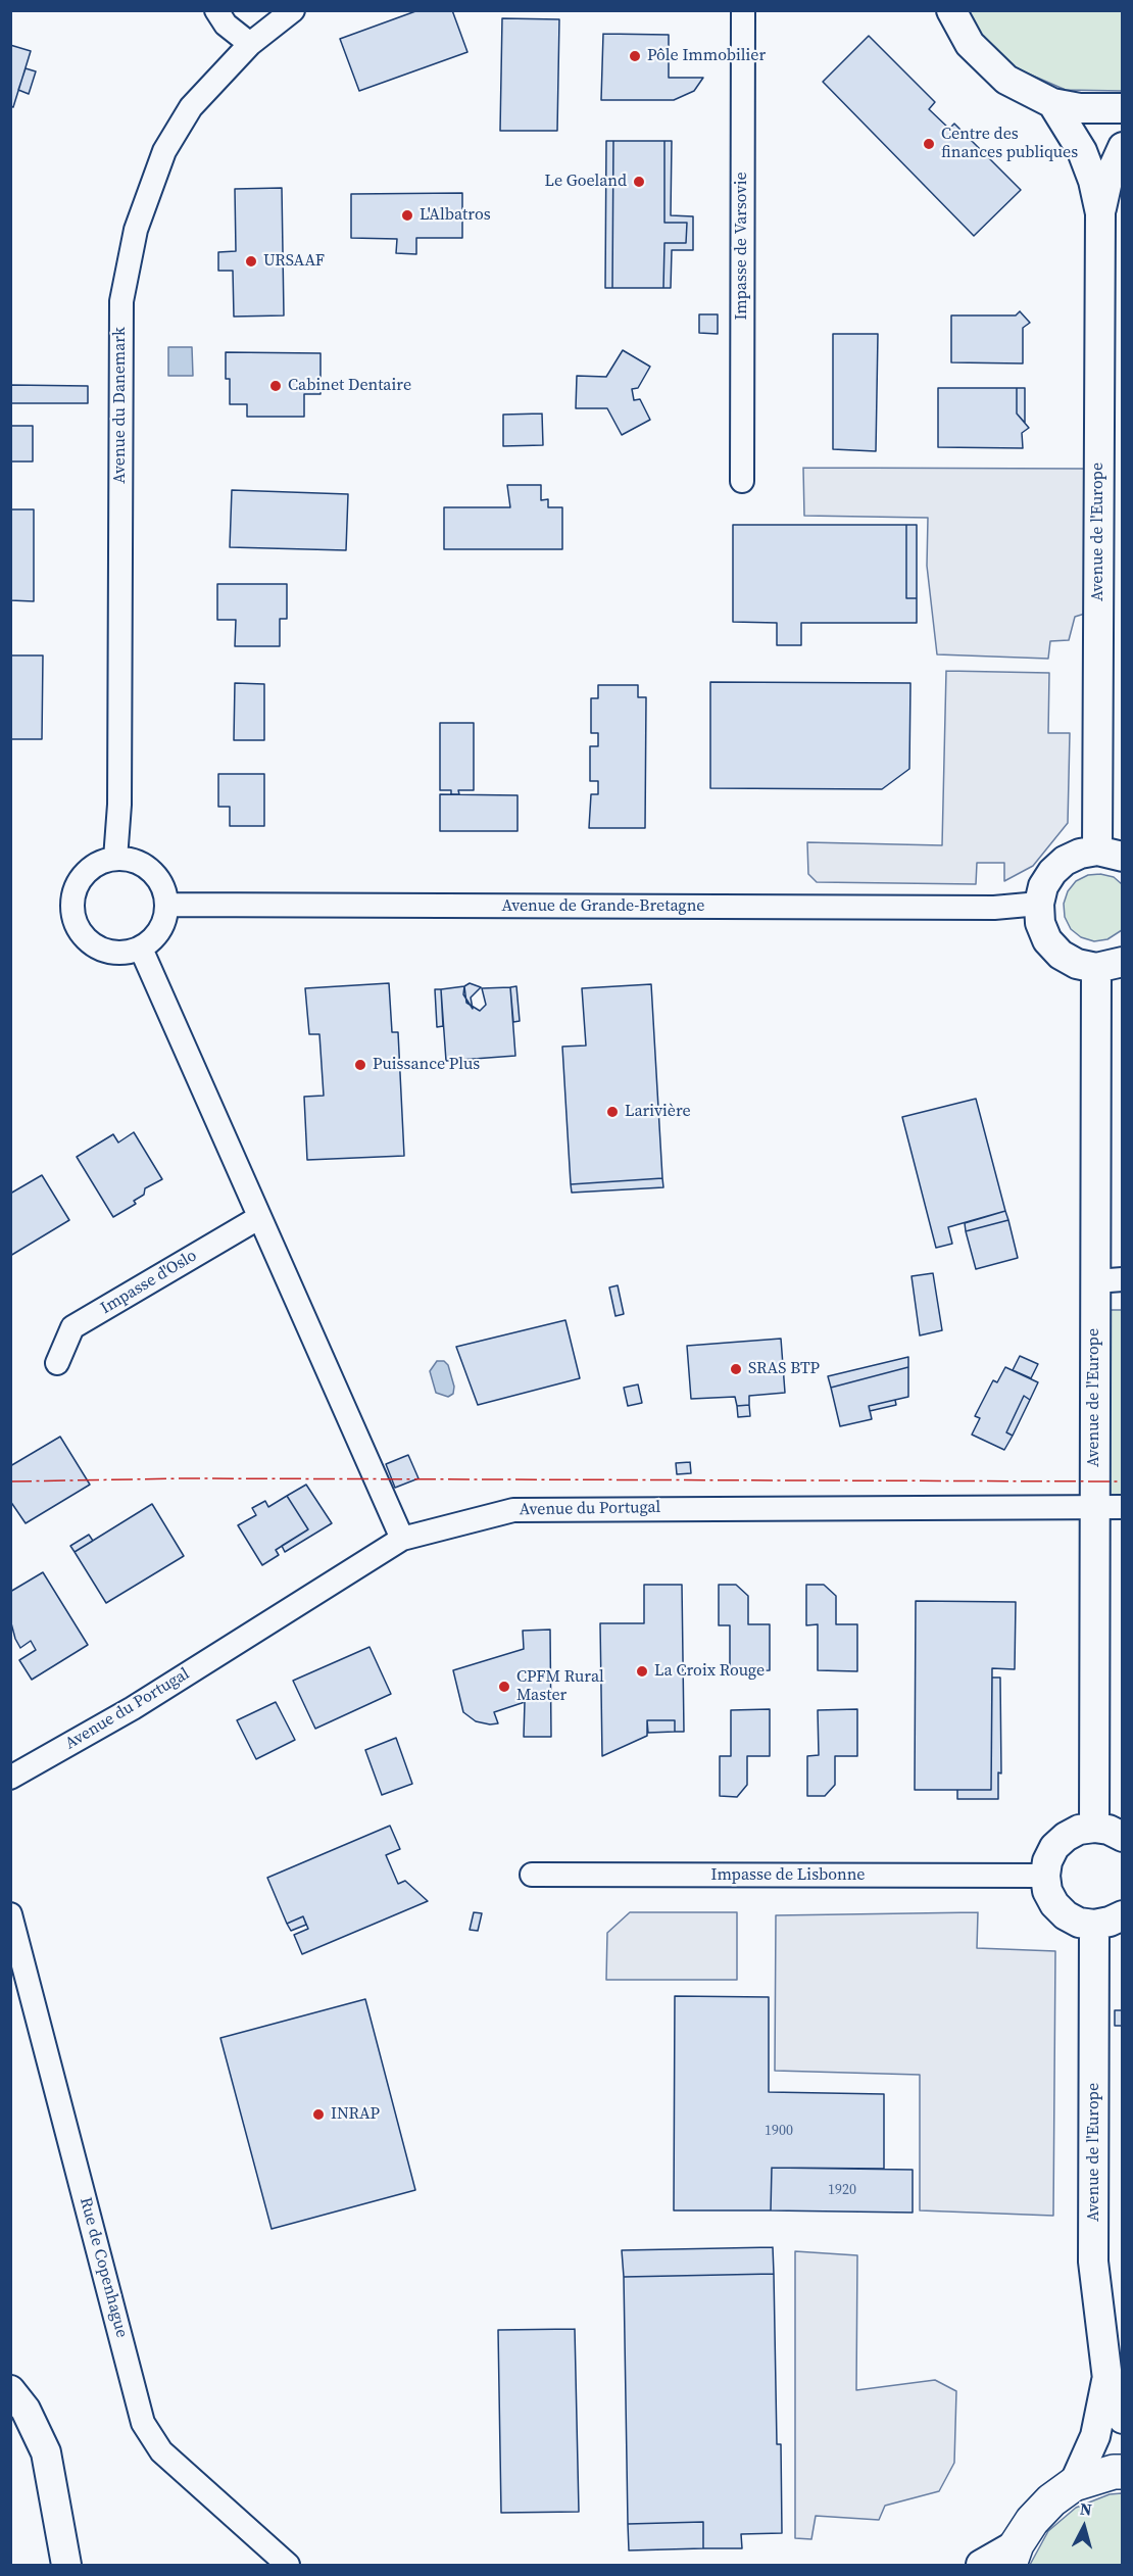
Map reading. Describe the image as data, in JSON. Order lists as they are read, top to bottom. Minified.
{"streets":{"street":["Impasse de Varsovie","Avenue du Danemark","Avenue de l'Europe","Avenue de Grande-Bretagne","Impasse d'Oslo","Avenue du Portugal","Impasse de Lisbonne","Rue de Copenhague"]},"crossings":[["Avenue du Danemark","Avenue de Grande-Bretagne"],["Avenue de l'Europe","Avenue du Portugal"]],"places":["Pôle Immobilier","Centre des finances publiques","Le Goeland","L'Albatros","URSAAF","Cabinet Dentaire","Puissance Plus","Larivière","SRAS BTP","La Croix Rouge","CPFM Rural Master","INRAP"],"house_numbers":["1900","1920"],"north":"top"}
